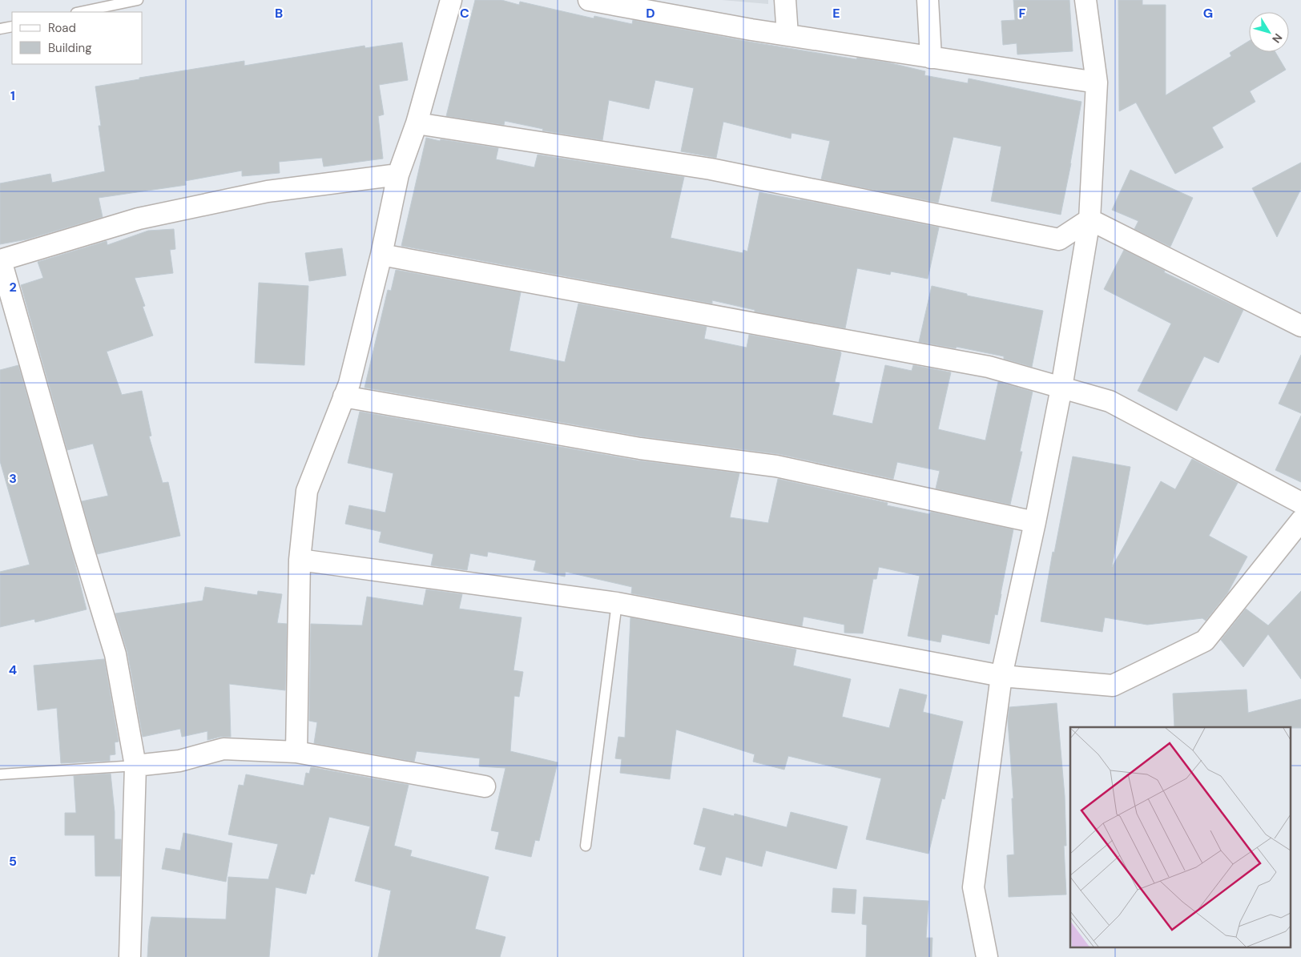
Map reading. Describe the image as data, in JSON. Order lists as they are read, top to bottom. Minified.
{"legend":["Road","Building"],"north":"bottom right","grid":{"columns":["B","C","D","E","F","G"],"rows":["1","2","3","4","5"]}}
